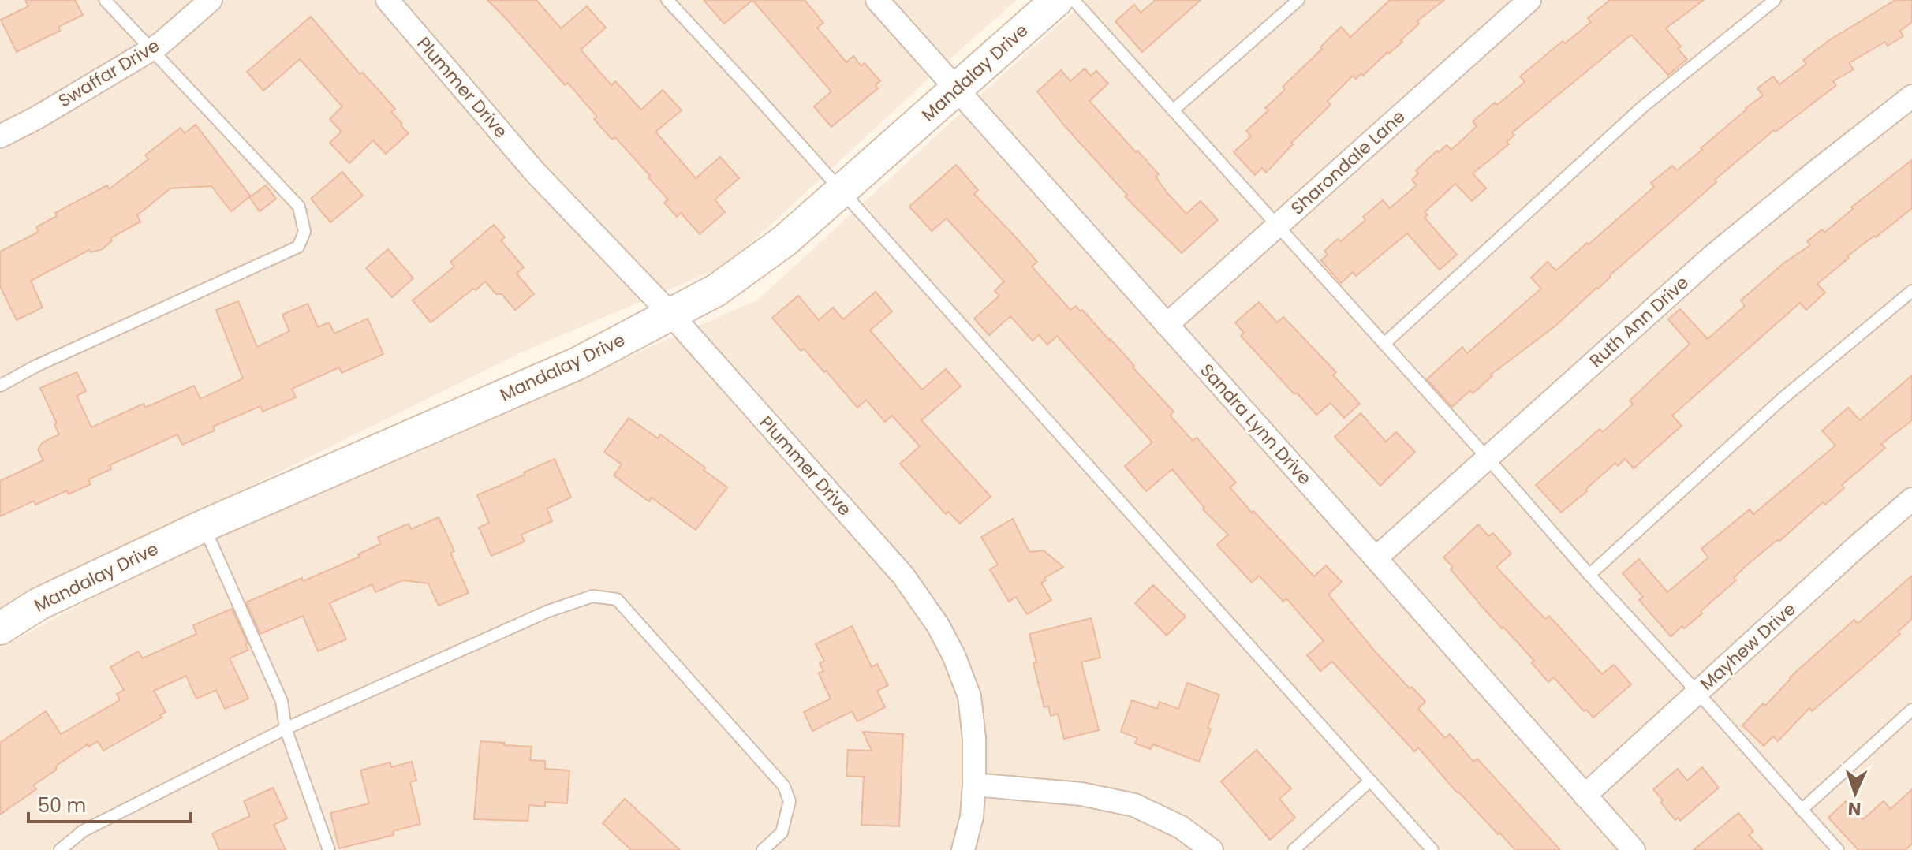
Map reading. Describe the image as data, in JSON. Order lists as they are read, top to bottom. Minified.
{"streets":{"street":["Mandalay Drive","Swaffar Drive","Plummer Drive","Sharondale Lane","Ruth Ann Drive","Sandra Lynn Drive","Mayhew Drive"]},"crossings":[["Mandalay Drive","Plummer Drive"],["Mandalay Drive","Sandra Lynn Drive"],["Sharondale Lane","Sandra Lynn Drive"],["Ruth Ann Drive","Sandra Lynn Drive"],["Sandra Lynn Drive","Mayhew Drive"]],"scale_bar":"50 m","north":"bottom"}
